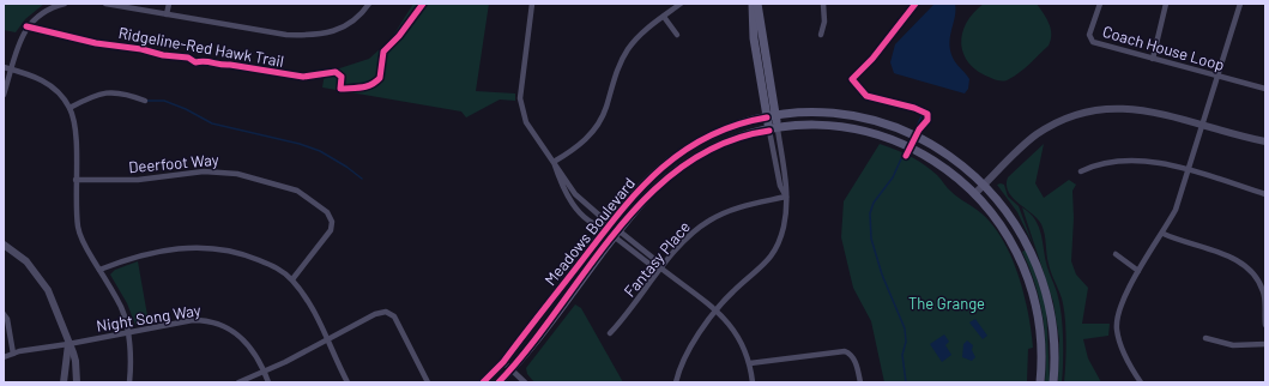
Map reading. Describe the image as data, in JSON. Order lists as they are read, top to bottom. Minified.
{"streets":{"main road":["Meadows Boulevard"],"street":["Coach House Loop","Deerfoot Way","Fantasy Place","Night Song Way"],"cycle path":["Ridgeline-Red Hawk Trail"]},"parks":["The Grange"]}
